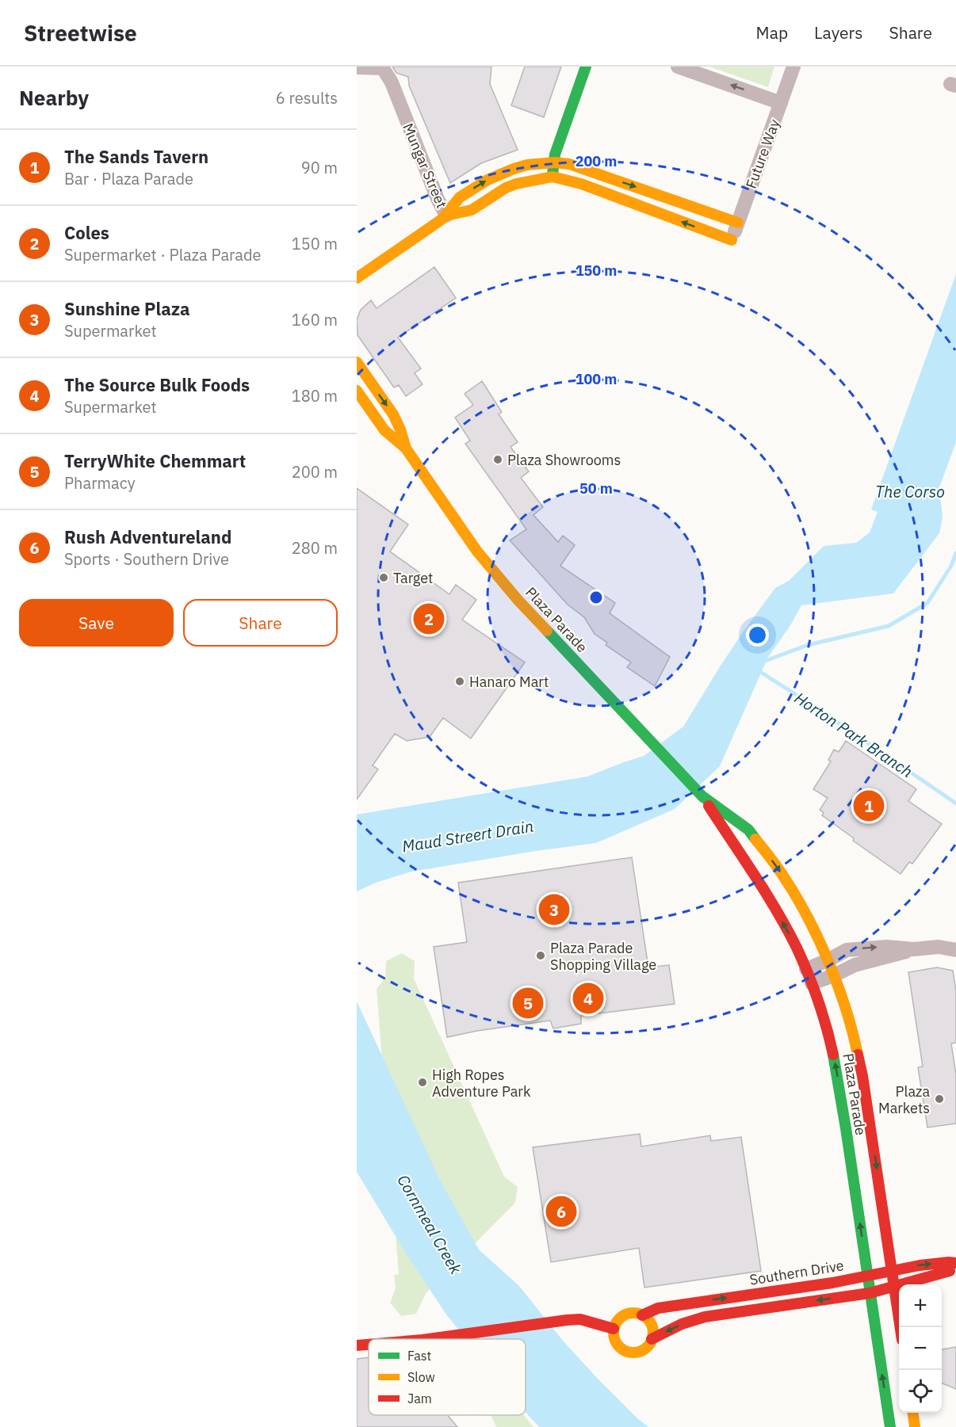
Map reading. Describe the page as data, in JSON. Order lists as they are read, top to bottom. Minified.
{"streets":{"main road":["Mungar Street","Plaza Parade","Southern Drive"],"street":["Future Way"]},"crossings":[["Plaza Parade","Southern Drive"]],"water":["The Corso","Horton Park Branch","Maud Streert Drain","Cornmeal Creek"],"places":["Plaza Showrooms","Target","Hanaro Mart","Plaza Parade Shopping Village","High Ropes Adventure Park","Plaza Markets"],"legend":["Fast","Slow","Jam"],"page":{"header":"Streetwise","nav":["Map","Layers","Share"],"heading":["Nearby","6 results"],"list":[{"mark":"1","name":"The Sands Tavern","note":"Bar · Plaza Parade","value":"90 m"},{"mark":"2","name":"Coles","note":"Supermarket · Plaza Parade","value":"150 m"},{"mark":"3","name":"Sunshine Plaza","note":"Supermarket","value":"160 m"},{"mark":"4","name":"The Source Bulk Foods","note":"Supermarket","value":"180 m"},{"mark":"5","name":"TerryWhite Chemmart","note":"Pharmacy","value":"200 m"},{"mark":"6","name":"Rush Adventureland","note":"Sports · Southern Drive","value":"280 m"}],"buttons":["Save","Share"],"pins":["2","1","3","4","5","6"],"map_buttons":["+","−"]},"rings":["200 m","150 m","100 m","50 m"]}
